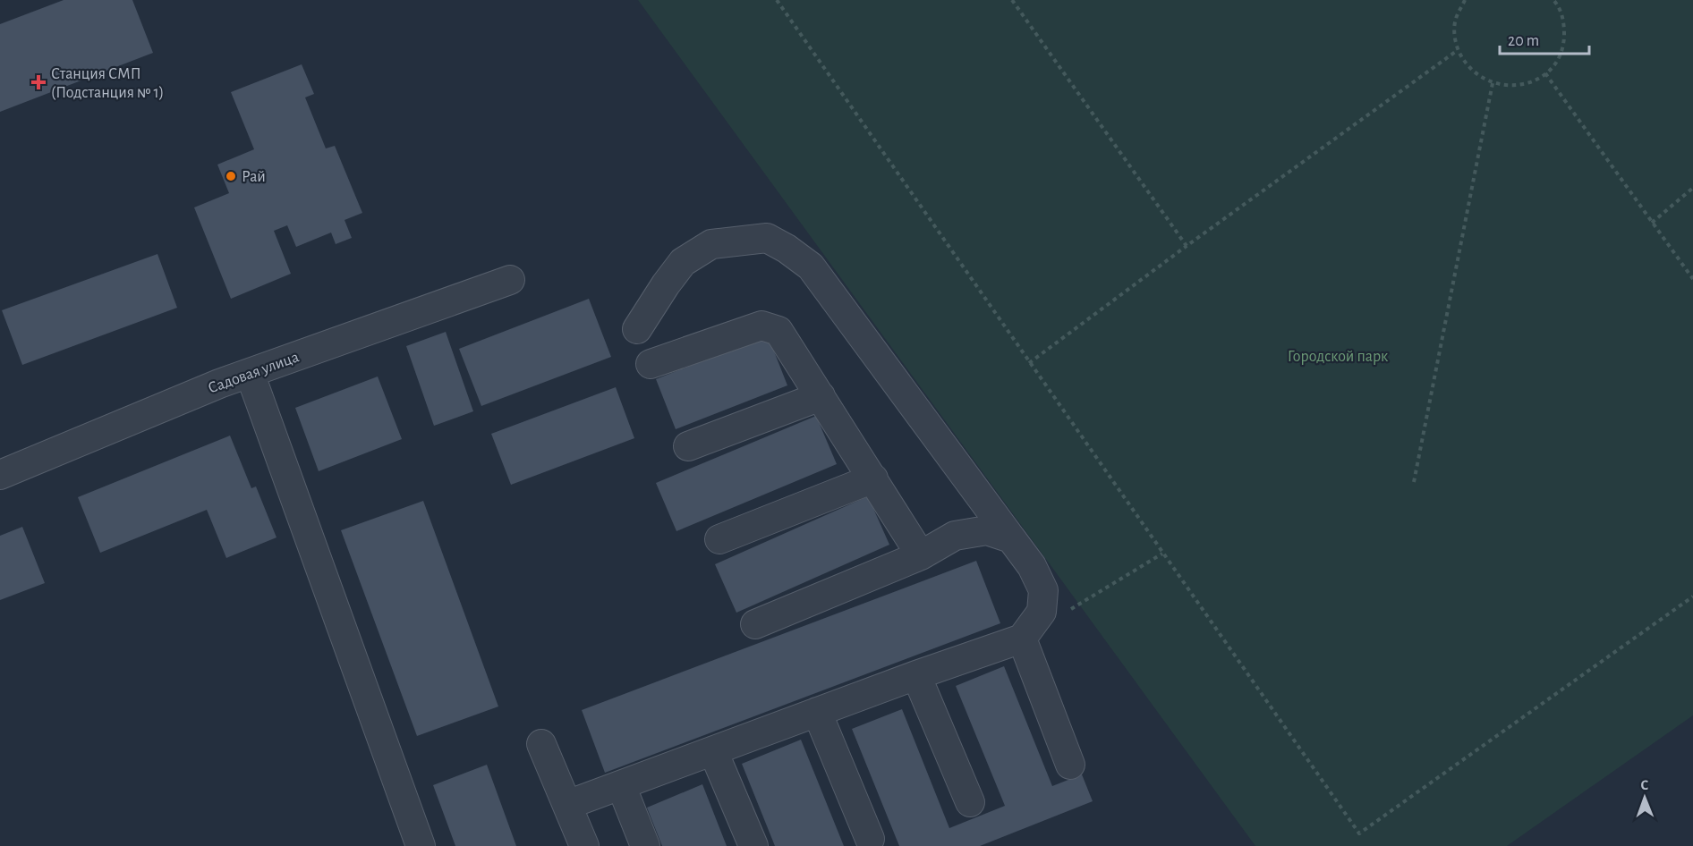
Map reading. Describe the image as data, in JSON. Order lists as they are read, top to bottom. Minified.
{"streets":{"lane":["Садовая улица"]},"parks":["Городской парк"],"places":{"health":["Станция СМП (Подстанция № 1)"],"other":["Рай"]},"scale_bar":"20 m","north":"top"}
